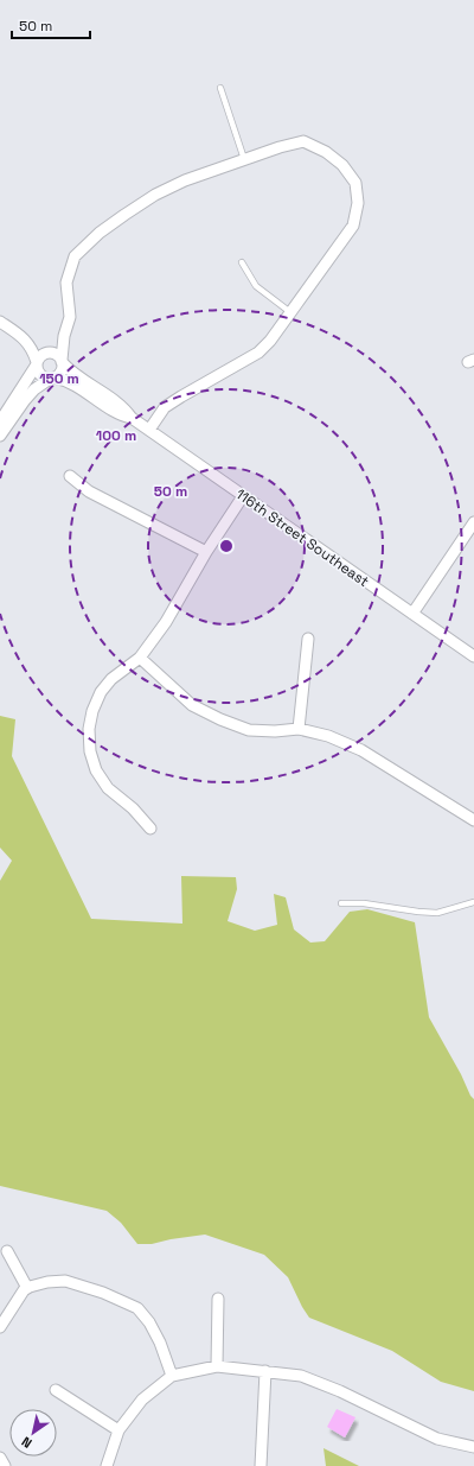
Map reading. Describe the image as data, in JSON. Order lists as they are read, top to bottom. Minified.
{"streets":{"street":["116th Street Southeast"]},"scale_bar":"50 m","north":"bottom left","rings":["150 m","100 m","50 m"]}
